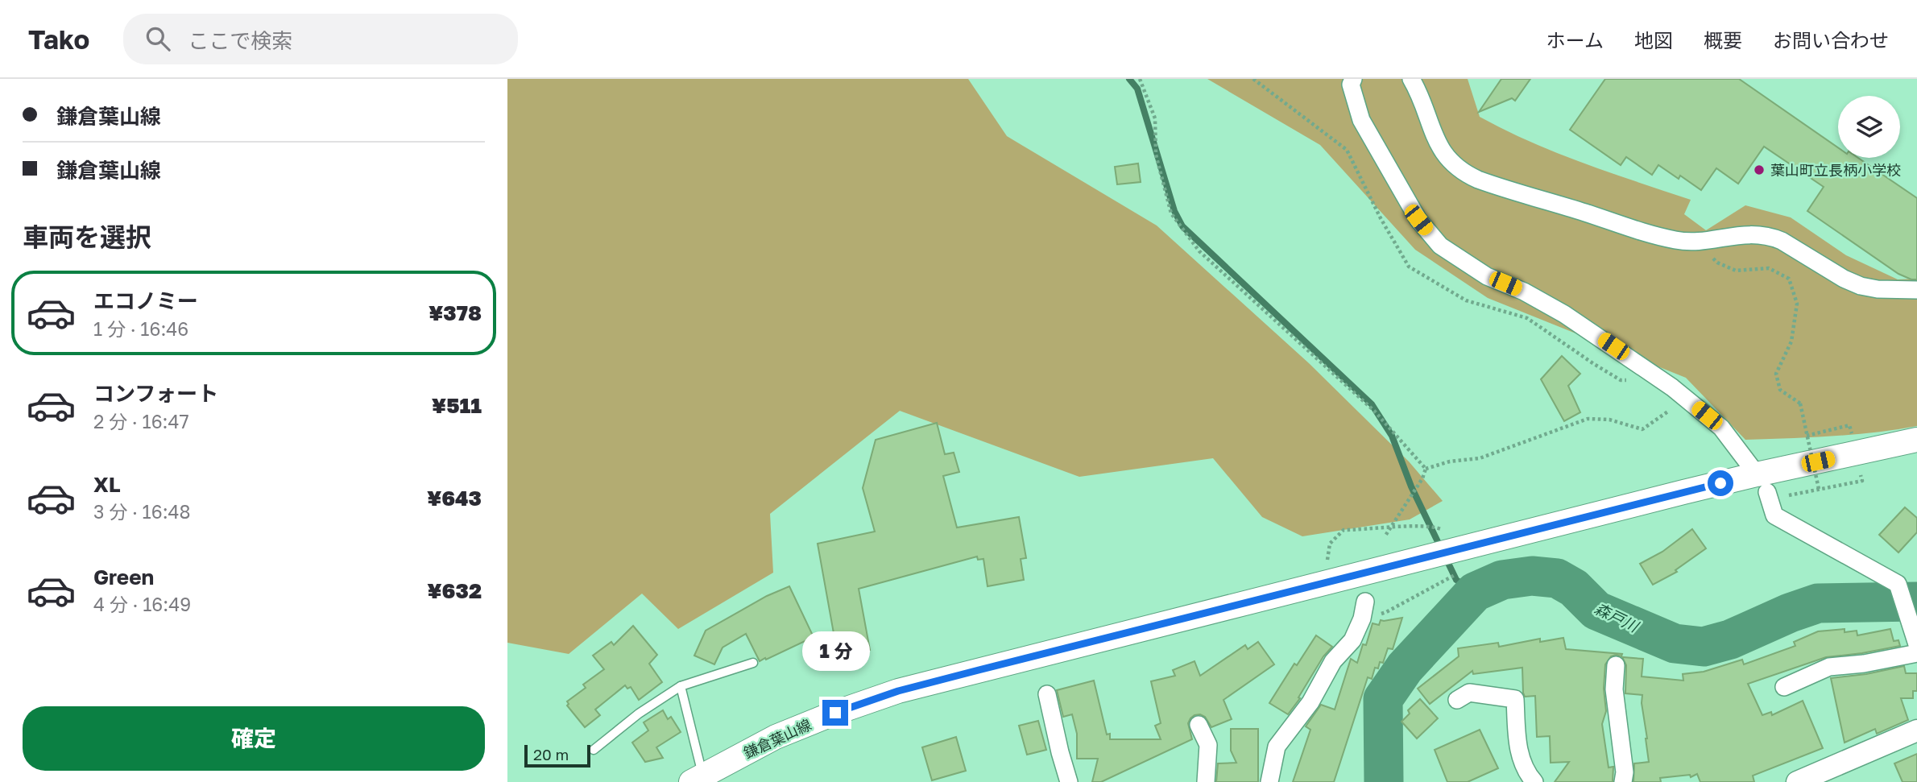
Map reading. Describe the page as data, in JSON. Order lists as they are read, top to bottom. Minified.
{"streets":{"main road":["鎌倉葉山線"]},"water":["森戸川"],"places":["葉山町立長柄小学校"],"scale_bar":"20 m","page":{"header":"Tako","search":"ここで検索","nav":["ホーム","地図","概要","お問い合わせ"],"banner":["鎌倉葉山線","鎌倉葉山線"],"heading":"車両を選択","list":[{"name":"エコノミー","note":"1 分 · 16:46","value":"¥378"},{"name":"コンフォート","note":"2 分 · 16:47","value":"¥511"},{"name":"XL","note":"3 分 · 16:48","value":"¥643"},{"name":"Green","note":"4 分 · 16:49","value":"¥632"}],"bubble":"1 分","buttons":"確定","scale":"20 m"}}
